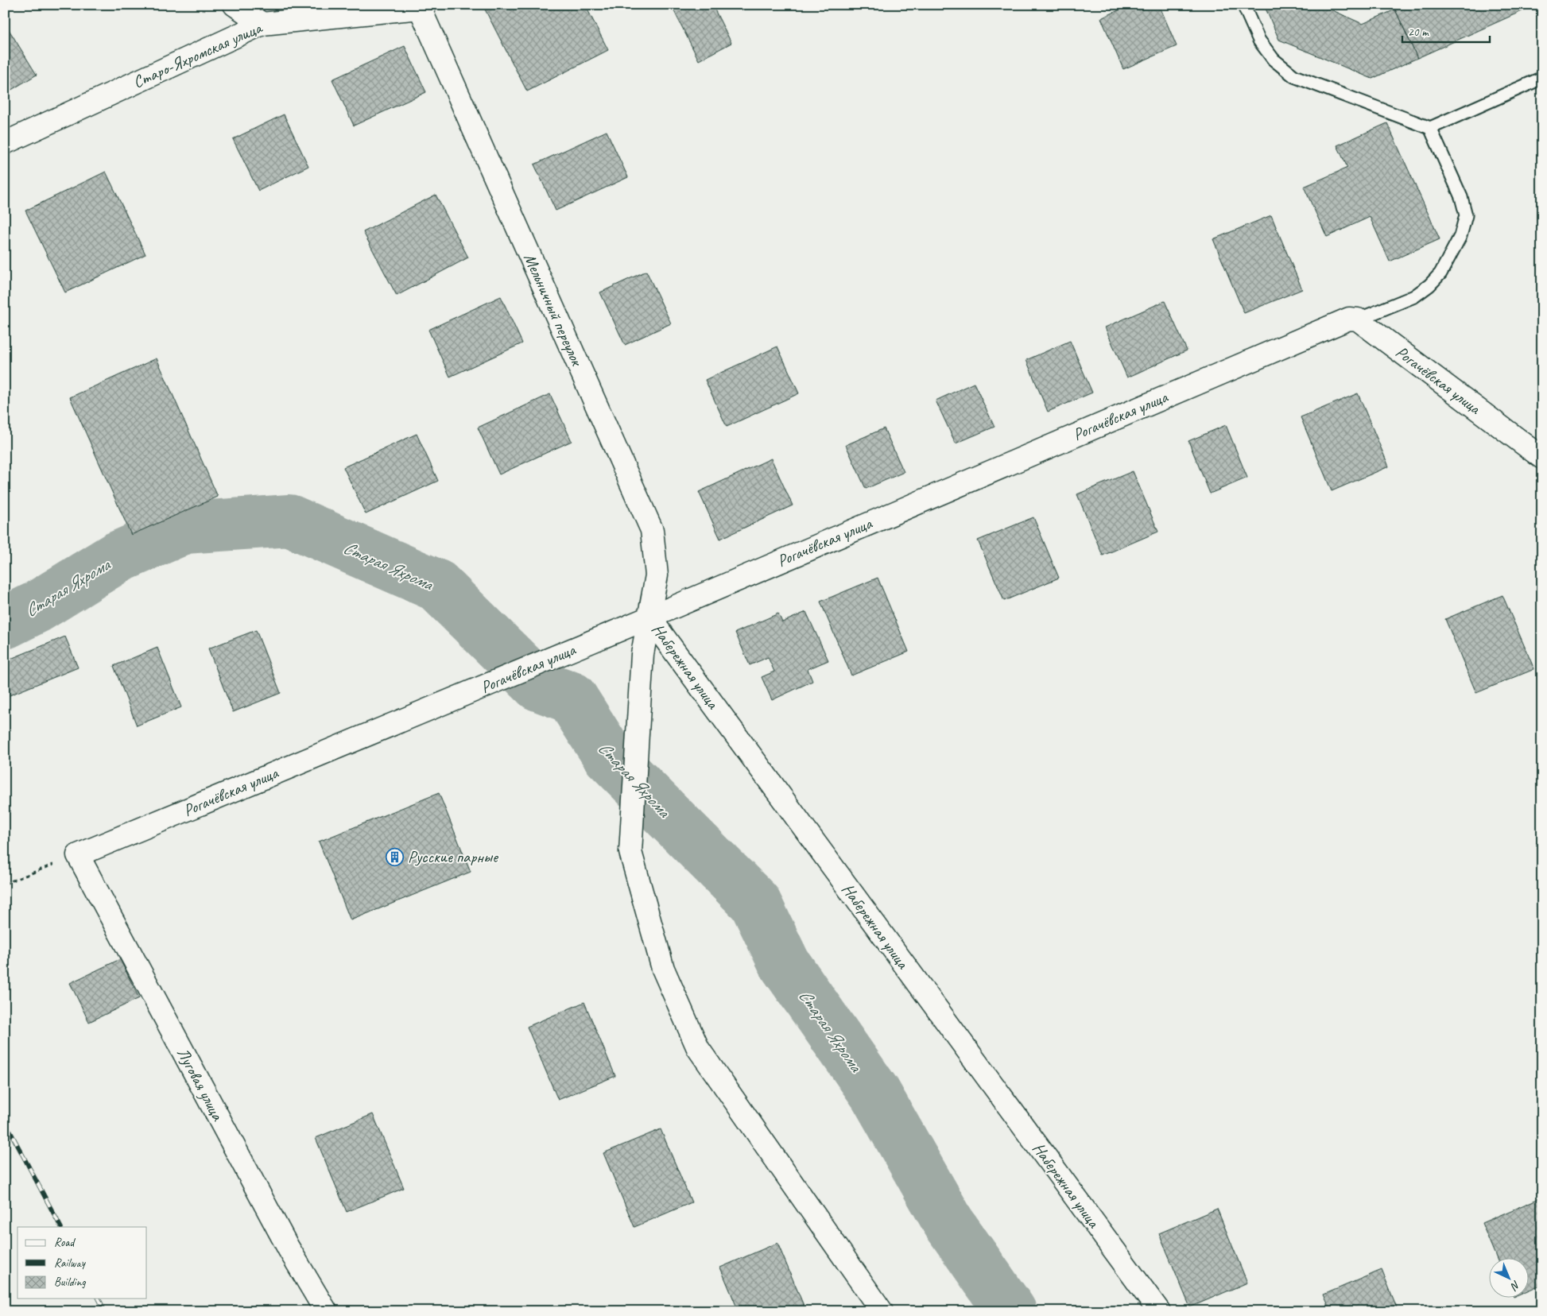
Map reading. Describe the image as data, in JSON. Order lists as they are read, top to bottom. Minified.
{"streets":{"street":["Старо-Яхромская улица","Мельничный переулок","Рогачёвская улица","Набережная улица","Луговая улица"]},"crossings":[["Старо-Яхромская улица","Мельничный переулок"],["Мельничный переулок","Рогачёвская улица"],["Мельничный переулок","Набережная улица"],["Рогачёвская улица","Набережная улица"],["Рогачёвская улица","Луговая улица"]],"water":["Старая Яхрома"],"places":{"building":["Русские парные"]},"legend":["Road","Railway","Building"],"scale_bar":"20 m","north":"bottom right"}
